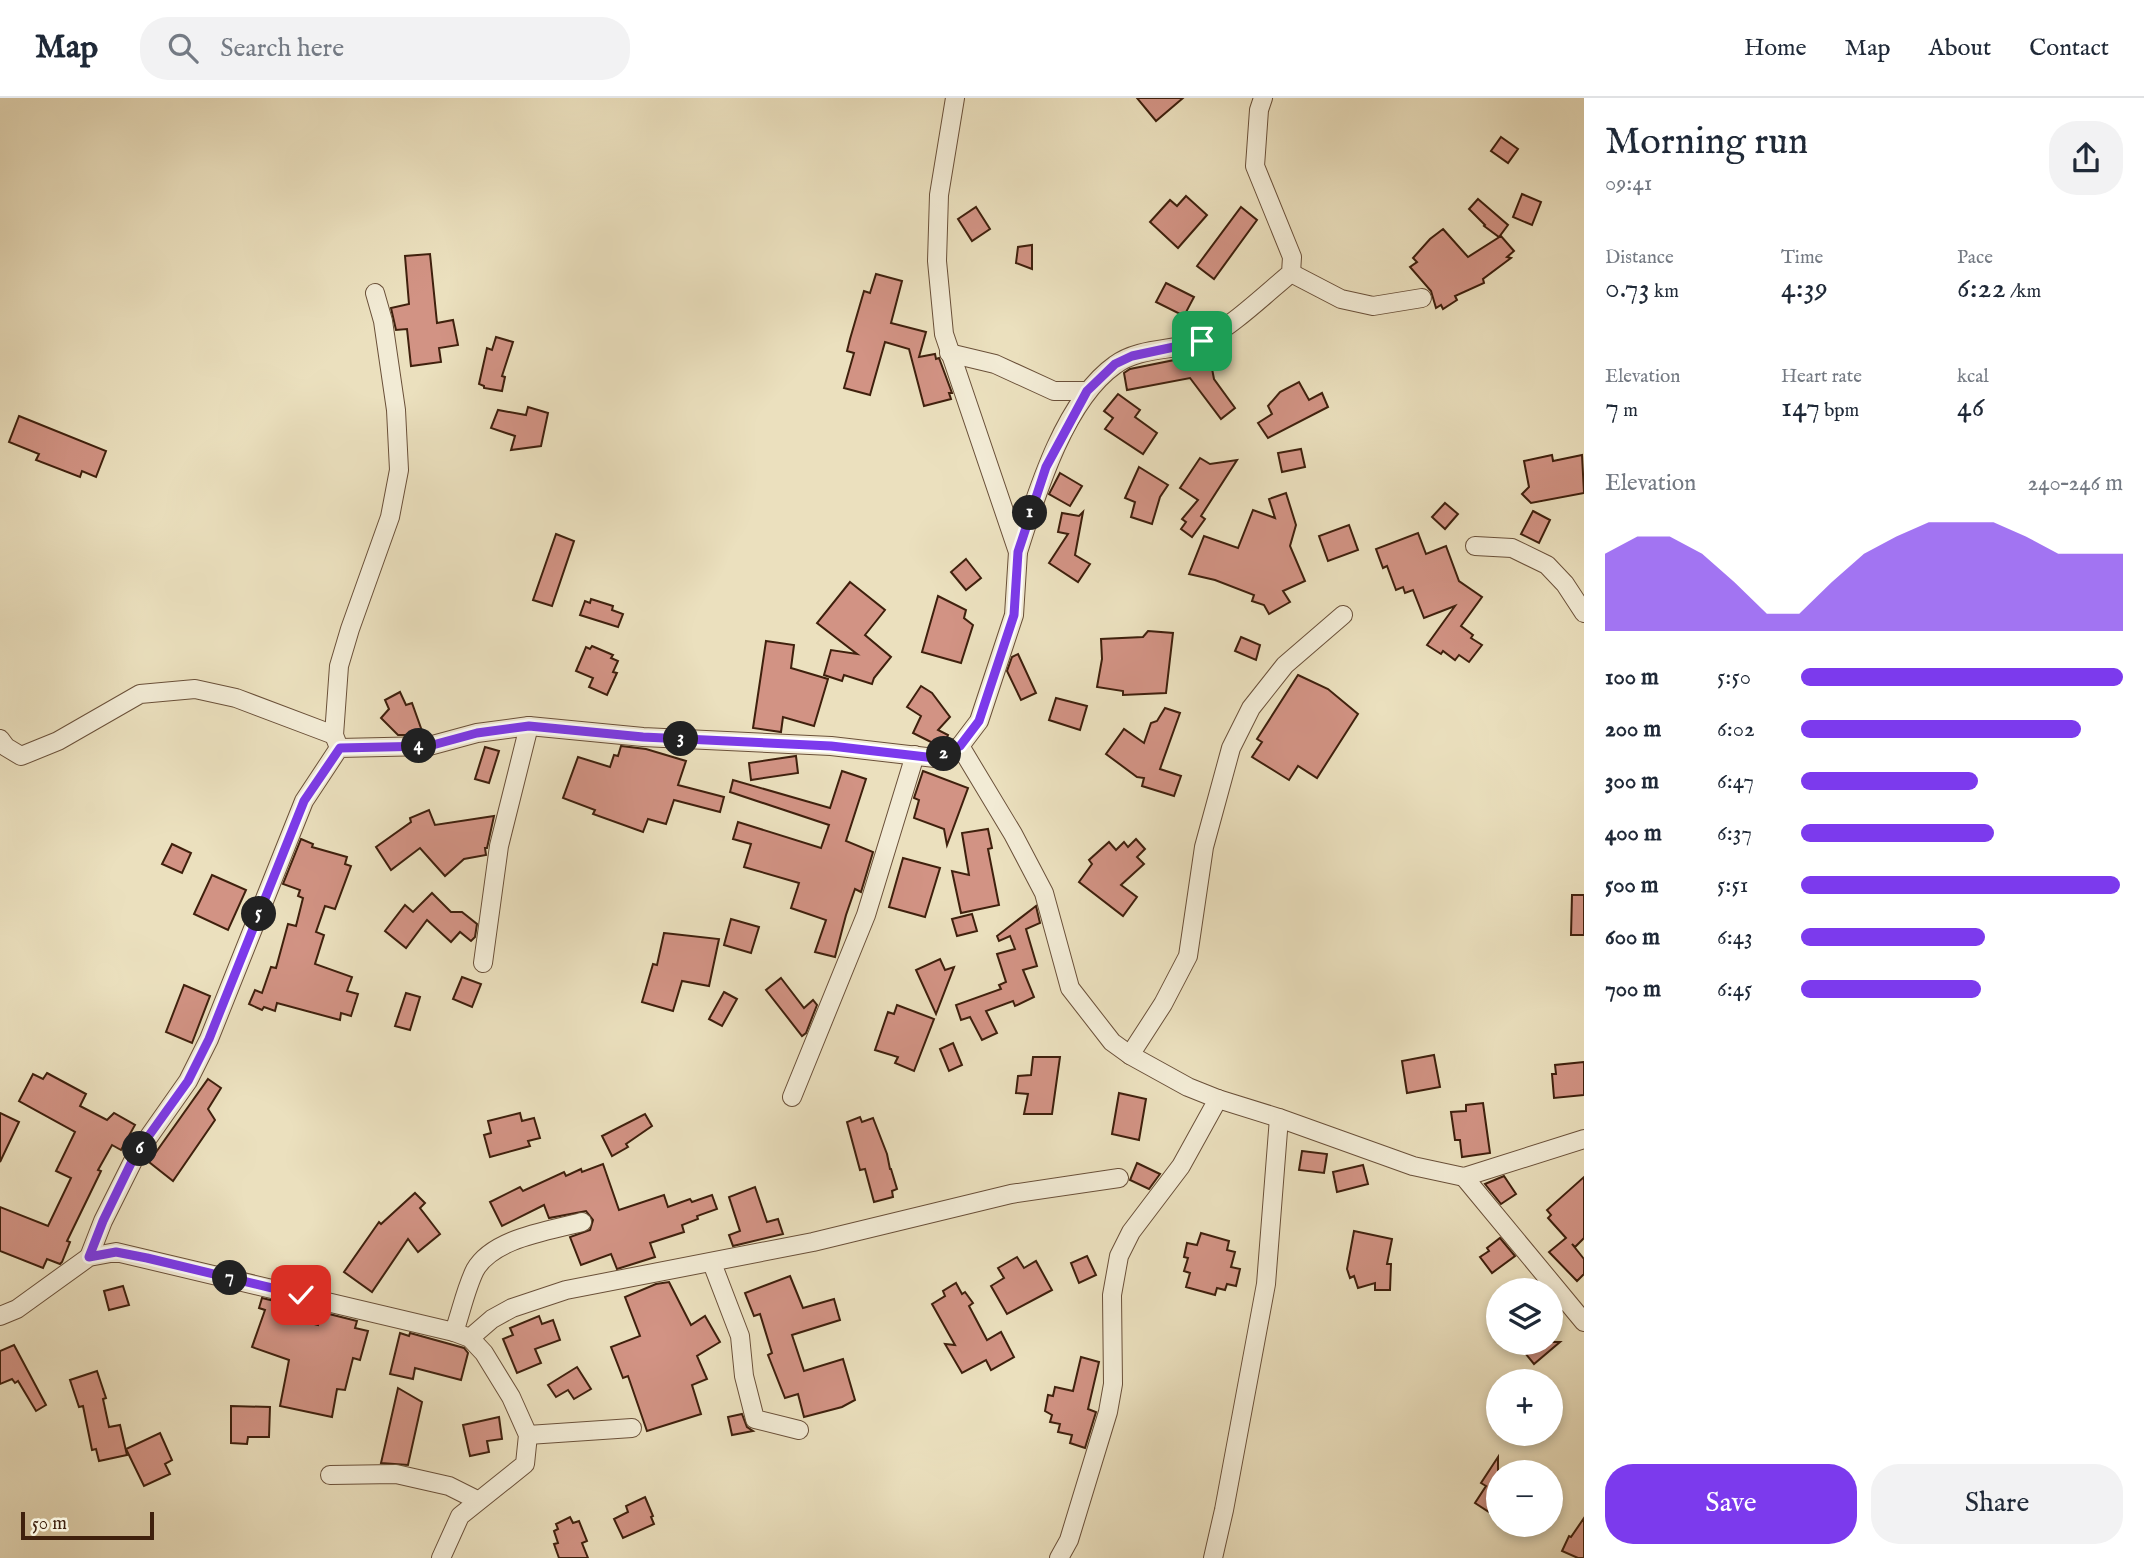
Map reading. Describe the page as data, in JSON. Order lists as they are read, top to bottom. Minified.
{"scale_bar":"50 m","page":{"header":"Map","search":"Search here","nav":["Home","Map","About","Contact"],"heading":["Morning run","09:41"],"stats":[["Distance","0.73 km"],["Time","4:39"],["Pace","6:22 /km"],["Elevation","7 m"],["Heart rate","147 bpm"],["kcal","46"]],"chart":["Elevation","240–246 m"],"pins":["1","3","4","2","5","6","7"],"list":[{"name":"100 m","note":"5:50"},{"name":"200 m","note":"6:02"},{"name":"300 m","note":"6:47"},{"name":"400 m","note":"6:37"},{"name":"500 m","note":"5:51"},{"name":"600 m","note":"6:43"},{"name":"700 m","note":"6:45"}],"map_buttons":["+","−"],"buttons":["Save","Share"],"scale":"50 m"}}
